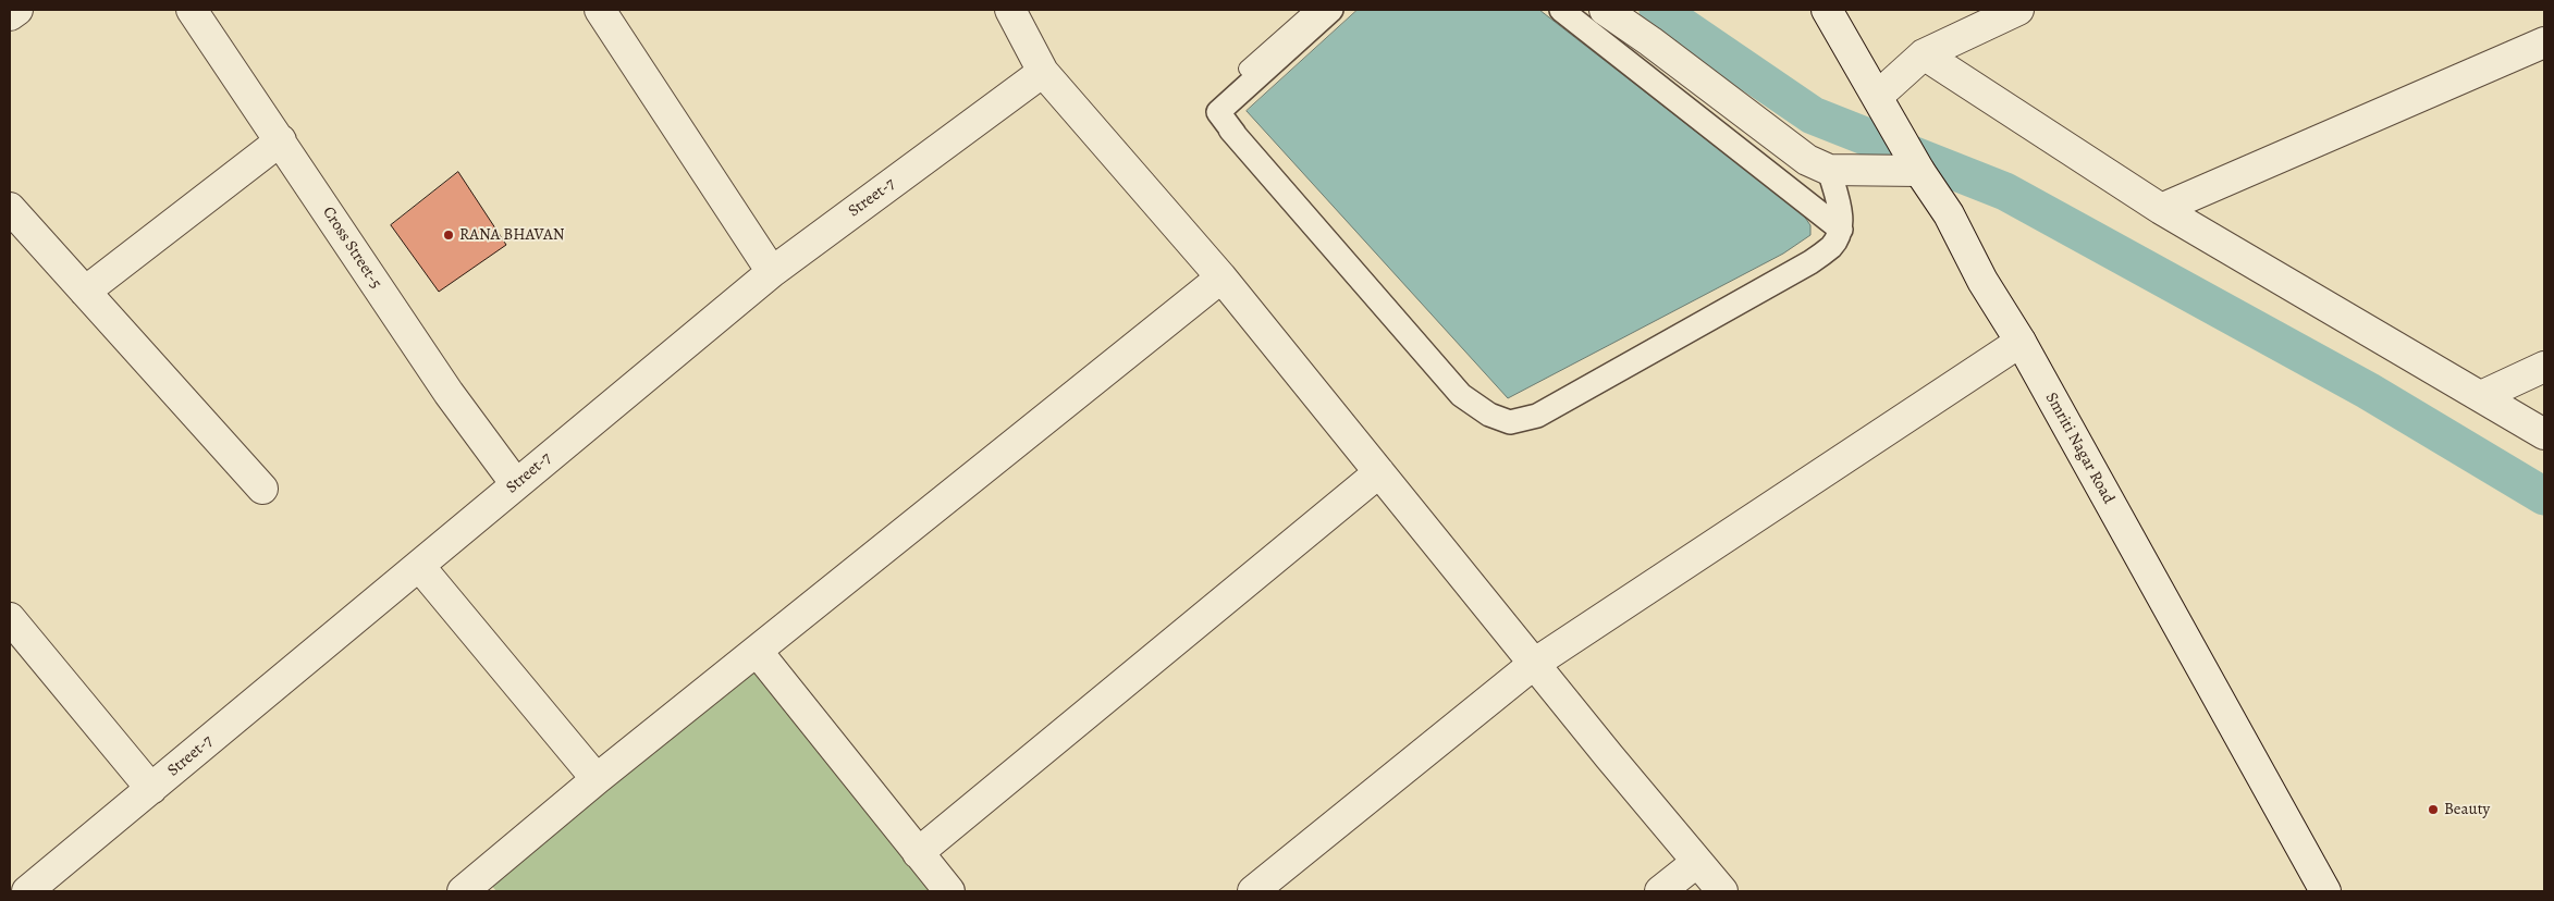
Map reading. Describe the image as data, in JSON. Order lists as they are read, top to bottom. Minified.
{"streets":{"street":["Street-7","Cross Street-5","Smriti Nagar Road"]},"crossings":[["Street-7","Cross Street-5"]],"places":["RANA BHAVAN","Beauty"]}
